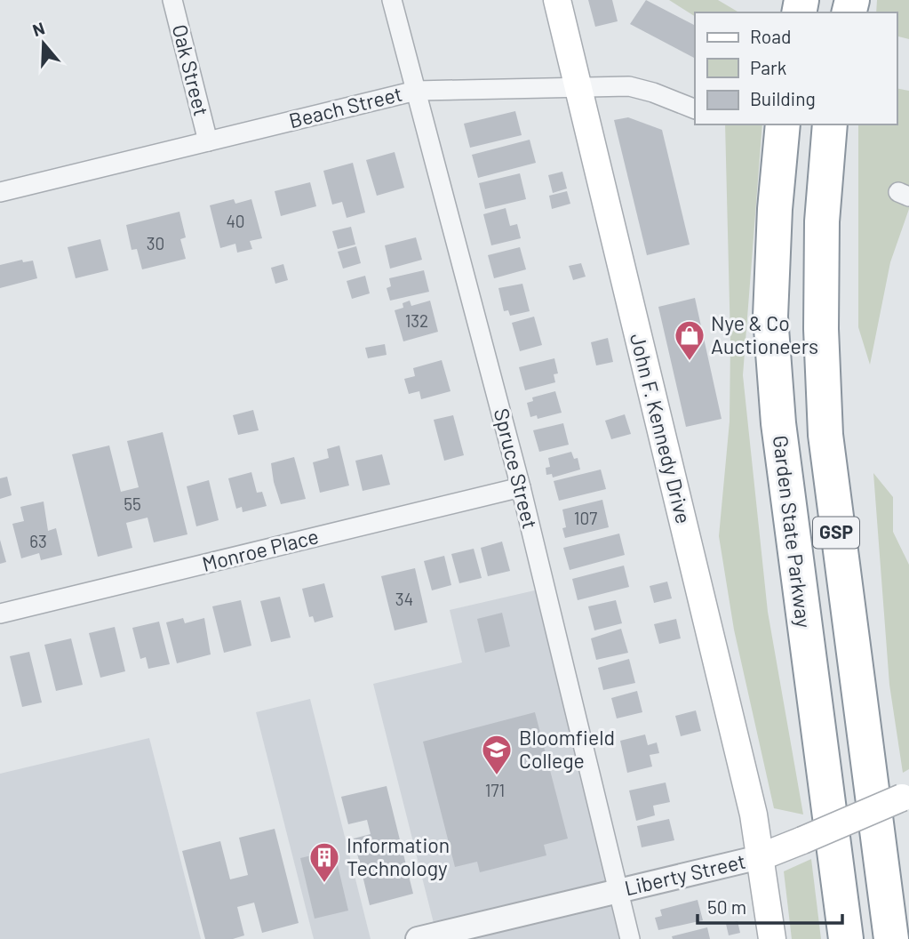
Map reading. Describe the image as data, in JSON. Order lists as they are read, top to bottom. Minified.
{"streets":{"highway":["Garden State Parkway","GSP"],"main road":["John F. Kennedy Drive","Liberty Street"],"street":["Oak Street","Beach Street","Spruce Street","Monroe Place"]},"crossings":[["Oak Street","Beach Street"],["Beach Street","John F. Kennedy Drive"],["Beach Street","Spruce Street"],["John F. Kennedy Drive","Liberty Street"],["Spruce Street","Monroe Place"],["Spruce Street","Liberty Street"],["GSP","Liberty Street"]],"places":{"shop":["Nye & Co Auctioneers"],"school or university":["Bloomfield College"],"building":["Information Technology"]},"house_numbers":["40","30","132","55","107","63","34","171"],"legend":["Road","Park","Building"],"scale_bar":"50 m","north":"top"}
